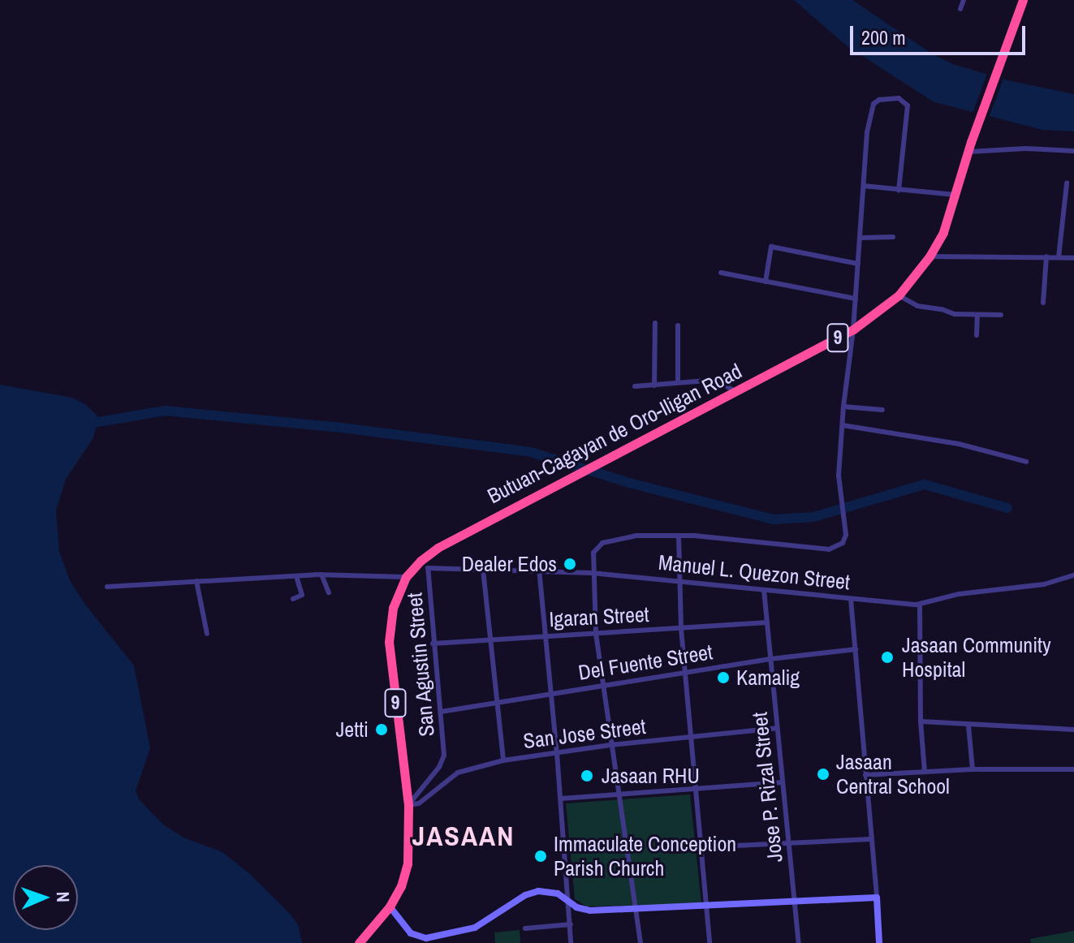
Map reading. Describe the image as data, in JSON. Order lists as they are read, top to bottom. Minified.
{"streets":{"highway":["9","Butuan-Cagayan de Oro-Iligan Road"],"street":["Manuel L. Quezon Street","Igaran Street","Del Fuente Street","San Agustin Street","San Jose Street","Jose P. Rizal Street"]},"crossings":[["Butuan-Cagayan de Oro-Iligan Road","San Agustin Street"],["Butuan-Cagayan de Oro-Iligan Road","San Jose Street"],["Manuel L. Quezon Street","San Agustin Street"],["Manuel L. Quezon Street","Jose P. Rizal Street"],["Igaran Street","San Agustin Street"],["Igaran Street","Jose P. Rizal Street"],["Del Fuente Street","San Agustin Street"],["Del Fuente Street","Jose P. Rizal Street"],["San Agustin Street","San Jose Street"],["San Jose Street","Jose P. Rizal Street"]],"districts":["JASAAN"],"places":["Dealer Edos","Jasaan Community Hospital","Kamalig","Jetti","Jasaan Central School","Jasaan RHU","Immaculate Conception Parish Church"],"scale_bar":"200 m","north":"right"}
